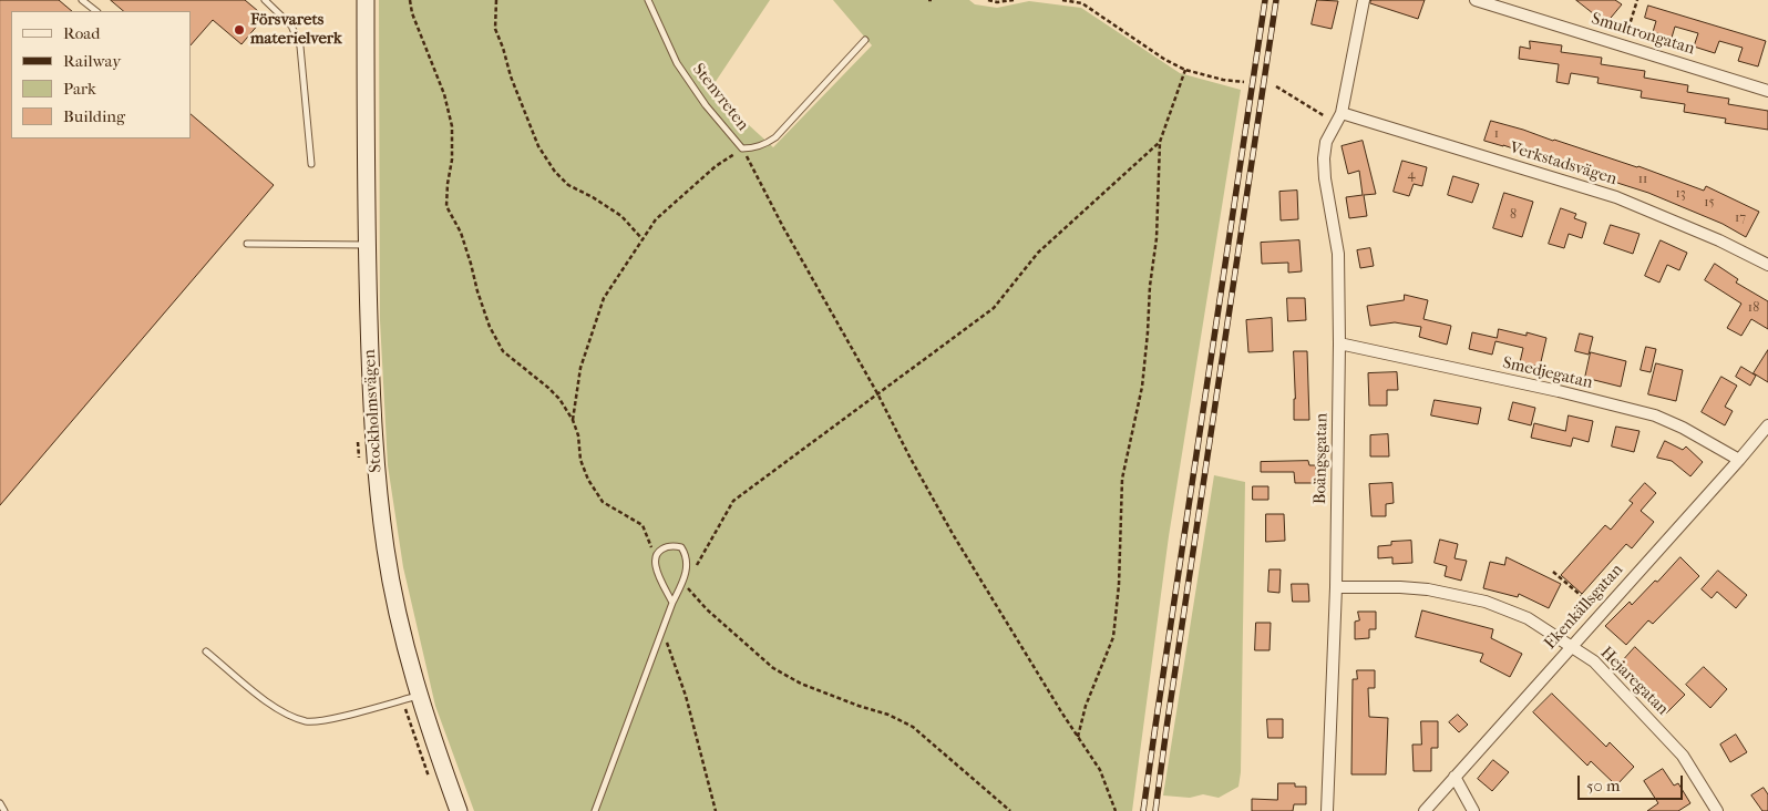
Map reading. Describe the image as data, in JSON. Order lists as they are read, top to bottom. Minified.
{"streets":{"main road":["Stockholmsvägen"],"street":["Smultrongatan","Verkstadsvägen","Smedjegatan","Boängsgatan","Ekenkällsgatan","Hejaregatan"],"lane":["Stenvreten"]},"crossings":[["Verkstadsvägen","Boängsgatan"],["Smedjegatan","Boängsgatan"],["Smedjegatan","Ekenkällsgatan"],["Boängsgatan","Hejaregatan"],["Ekenkällsgatan","Hejaregatan"]],"places":["Försvarets materielverk"],"house_numbers":["1","4","11","13","15","8","17","18"],"legend":["Road","Railway","Park","Building"],"scale_bar":"50 m"}
